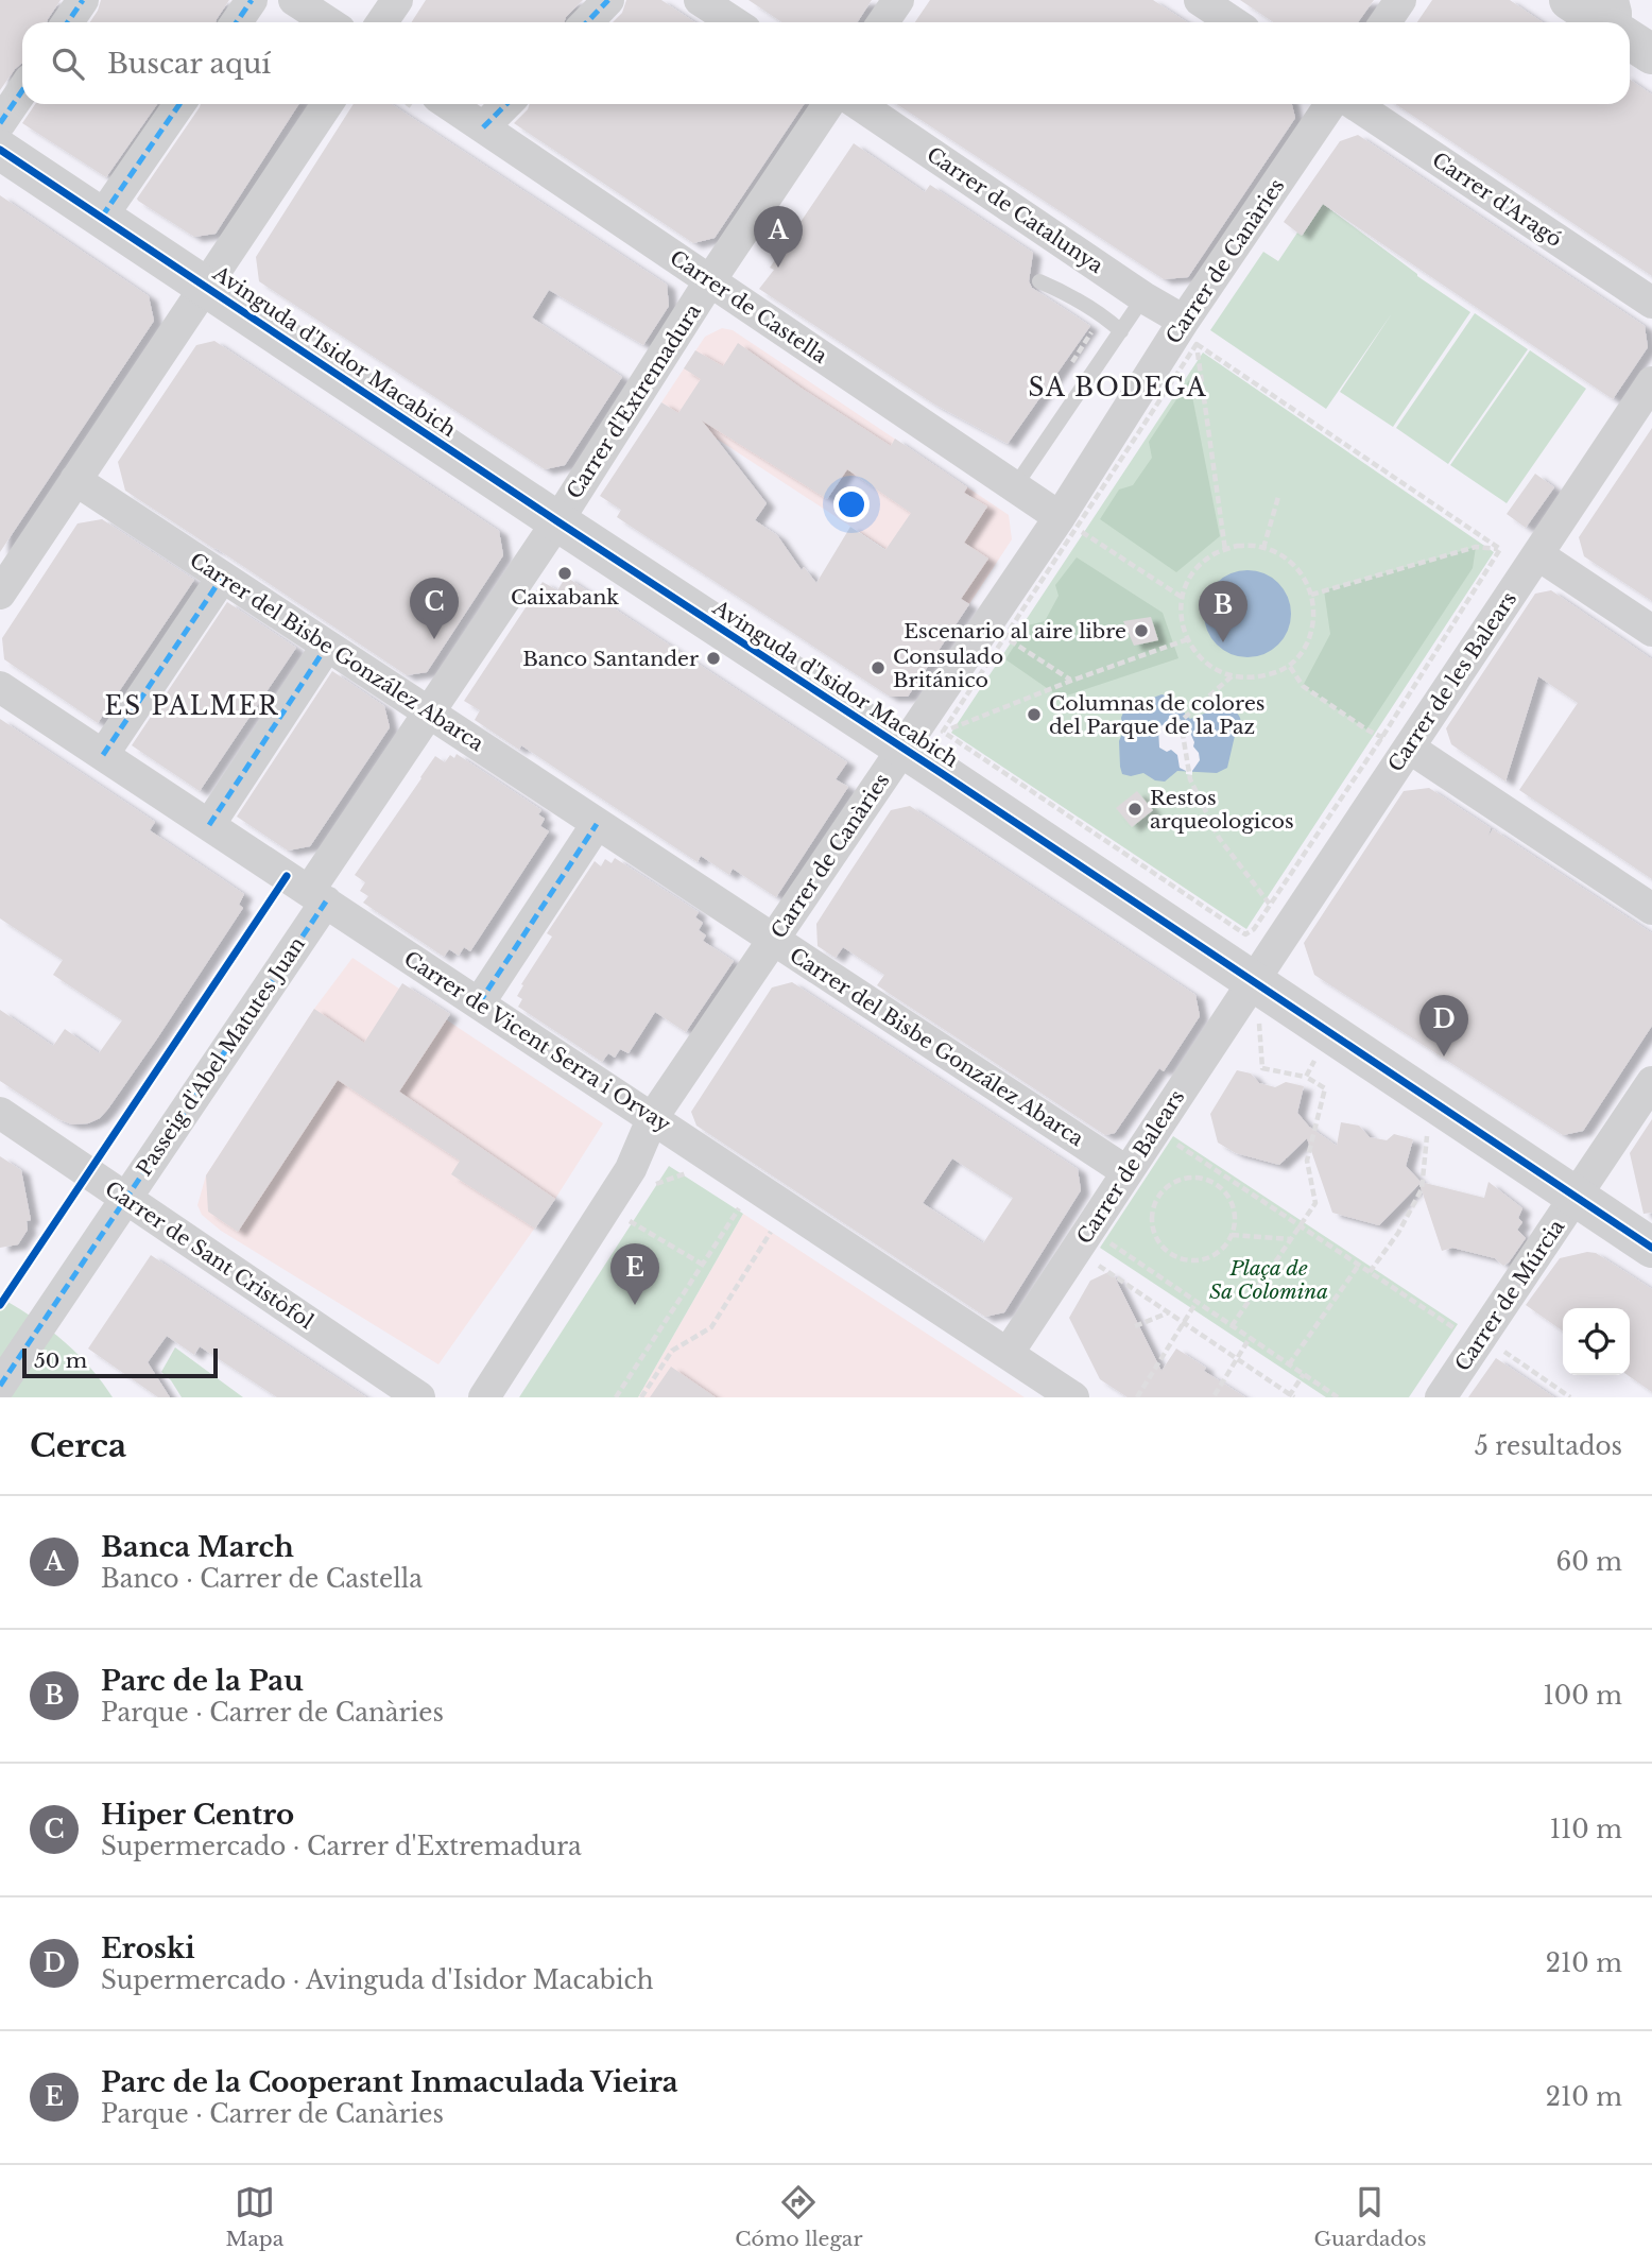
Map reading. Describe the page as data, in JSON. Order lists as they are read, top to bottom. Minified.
{"streets":{"street":["Carrer d'Aragó","Carrer de Catalunya","Carrer de Canàries","Carrer de Castella","Avinguda d'Isidor Macabich","Carrer d'Extremadura","Carrer del Bisbe González Abarca","Carrer de les Balears","Carrer de Vicent Serra i Orvay","Passeig d'Abel Matutes Juan","Carrer de Balears","Carrer de Sant Cristòfol","Carrer de Múrcia"]},"crossings":[["Carrer de Catalunya","Carrer de Canàries"],["Carrer de Canàries","Carrer de Castella"],["Carrer de Canàries","Avinguda d'Isidor Macabich"],["Carrer de Canàries","Carrer del Bisbe González Abarca"],["Carrer de Canàries","Carrer de Vicent Serra i Orvay"],["Carrer de Castella","Carrer d'Extremadura"],["Avinguda d'Isidor Macabich","Carrer d'Extremadura"],["Avinguda d'Isidor Macabich","Carrer de les Balears"],["Avinguda d'Isidor Macabich","Carrer de Balears"],["Avinguda d'Isidor Macabich","Carrer de Múrcia"],["Carrer d'Extremadura","Carrer del Bisbe González Abarca"],["Carrer d'Extremadura","Carrer de Vicent Serra i Orvay"],["Carrer d'Extremadura","Passeig d'Abel Matutes Juan"],["Carrer del Bisbe González Abarca","Carrer de Balears"],["Carrer de les Balears","Carrer de Balears"],["Carrer de Vicent Serra i Orvay","Passeig d'Abel Matutes Juan"],["Carrer de Vicent Serra i Orvay","Carrer de Balears"],["Passeig d'Abel Matutes Juan","Carrer de Sant Cristòfol"]],"districts":["SA BODEGA","ES PALMER"],"parks":["Plaça de Sa Colomina"],"places":["Caixabank","Escenario al aire libre","Banco Santander","Consulado Británico","Columnas de colores del Parque de la Paz","Restos arqueologicos"],"scale_bar":"50 m","page":{"search":"Buscar aquí","pins":["A","C","B","D","E"],"scale":"50 m","heading":["Cerca","5 resultados"],"list":[{"mark":"A","name":"Banca March","note":"Banco · Carrer de Castella","value":"60 m"},{"mark":"B","name":"Parc de la Pau","note":"Parque · Carrer de Canàries","value":"100 m"},{"mark":"C","name":"Hiper Centro","note":"Supermercado · Carrer d'Extremadura","value":"110 m"},{"mark":"D","name":"Eroski","note":"Supermercado · Avinguda d'Isidor Macabich","value":"210 m"},{"mark":"E","name":"Parc de la Cooperant Inmaculada Vieira","note":"Parque · Carrer de Canàries","value":"210 m"}],"nav":["Mapa","Cómo llegar","Guardados"]}}
